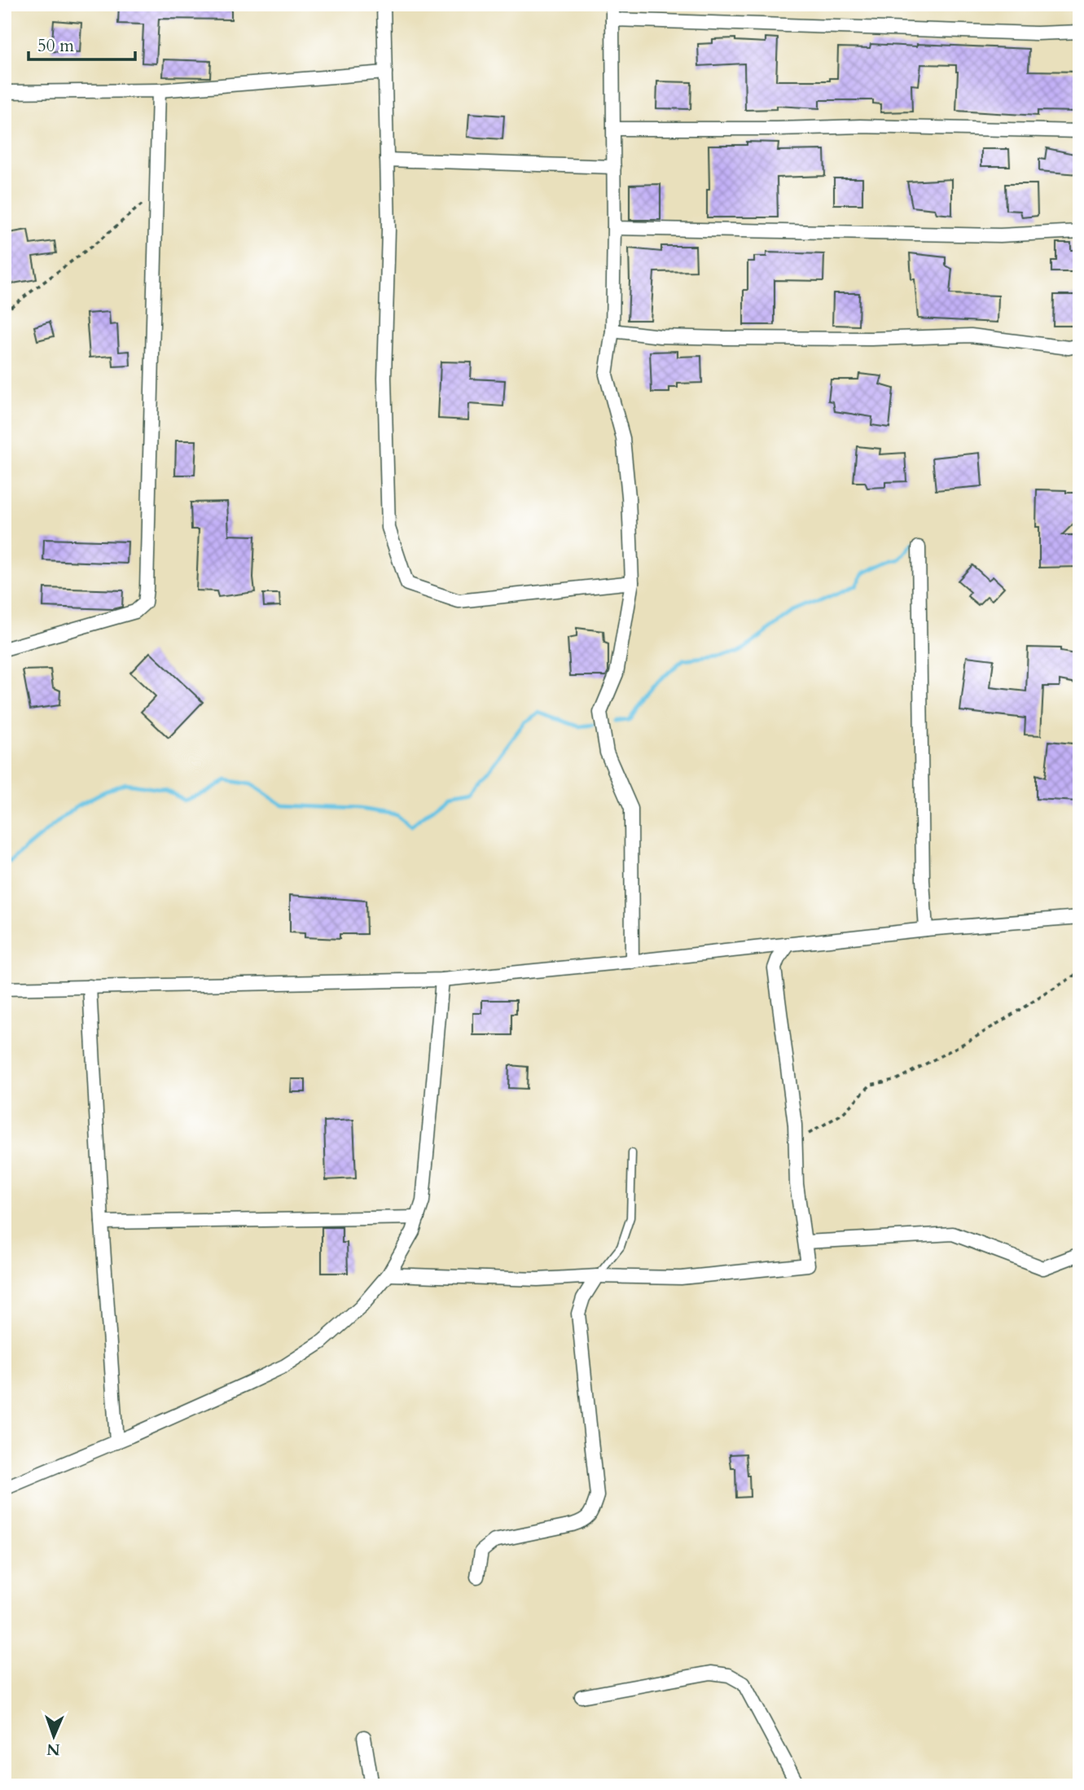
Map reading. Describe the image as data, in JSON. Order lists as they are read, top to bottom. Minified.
{"scale_bar":"50 m","north":"bottom"}
